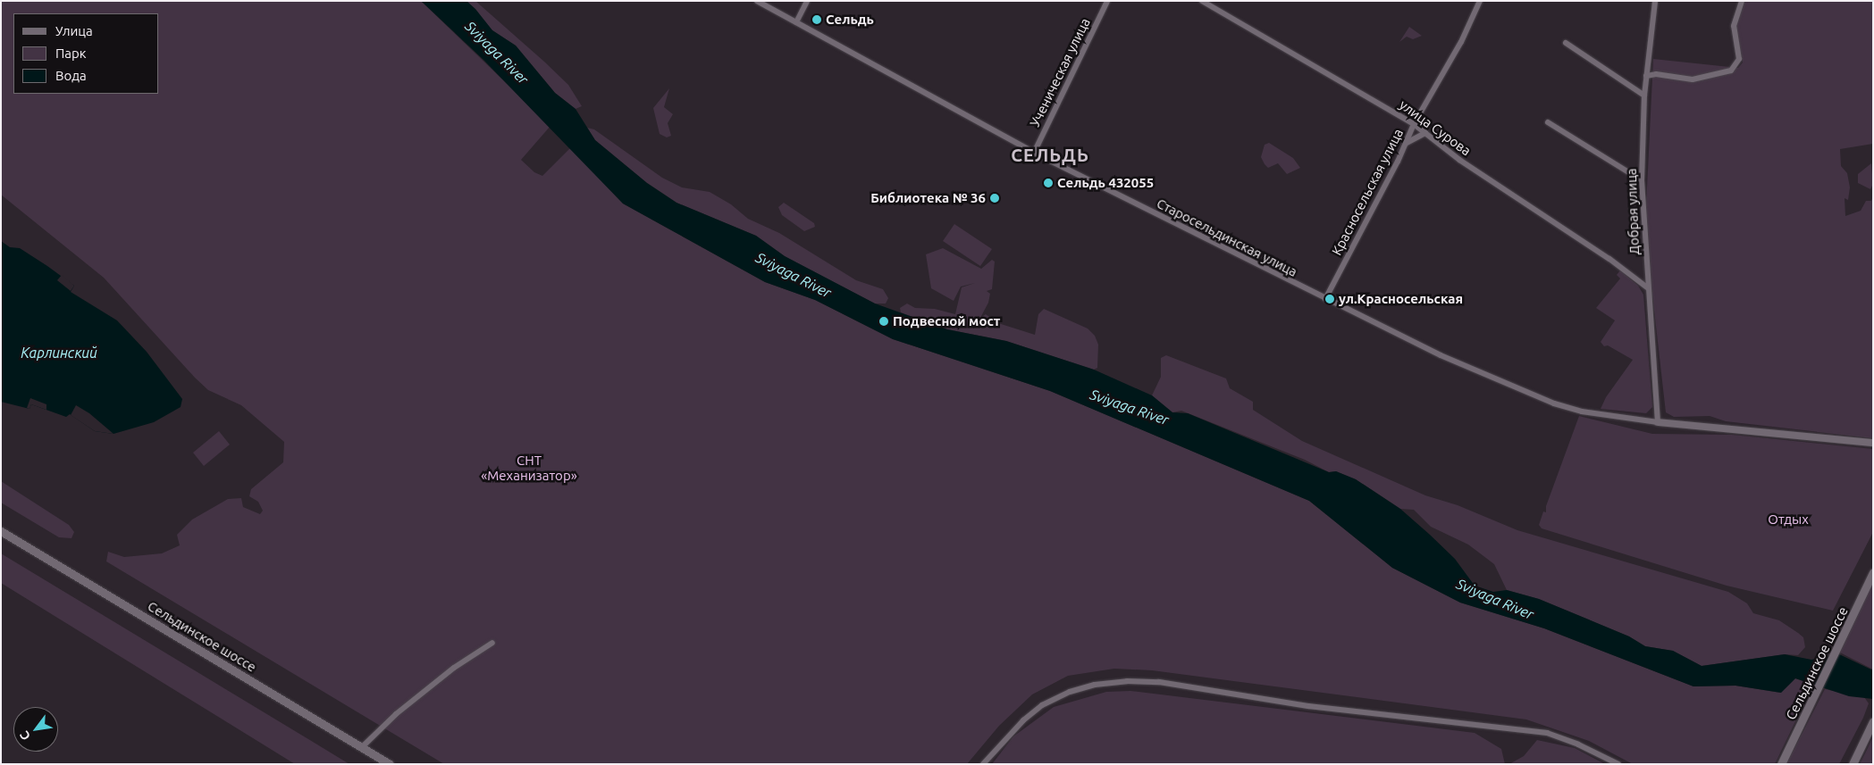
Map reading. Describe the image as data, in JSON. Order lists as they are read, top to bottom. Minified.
{"streets":{"main road":["Сельдинское шоссе"],"street":["Ученическая улица","улица Сурова","Красносельская улица","Добрая улица","Старосельдинская улица"]},"crossings":[["Ученическая улица","Старосельдинская улица"],["улица Сурова","Красносельская улица"],["улица Сурова","Добрая улица"],["Красносельская улица","Старосельдинская улица"],["Добрая улица","Старосельдинская улица"]],"districts":["СЕЛЬДЬ"],"water":["Sviyaga River","Карлинский"],"parks":["СНТ «Механизатор»","Отдых"],"places":["Сельдь","Сельдь 432055","Библиотека № 36","ул.Красносельская","Подвесной мост"],"legend":["Улица","Парк","Вода"],"north":"bottom left"}
